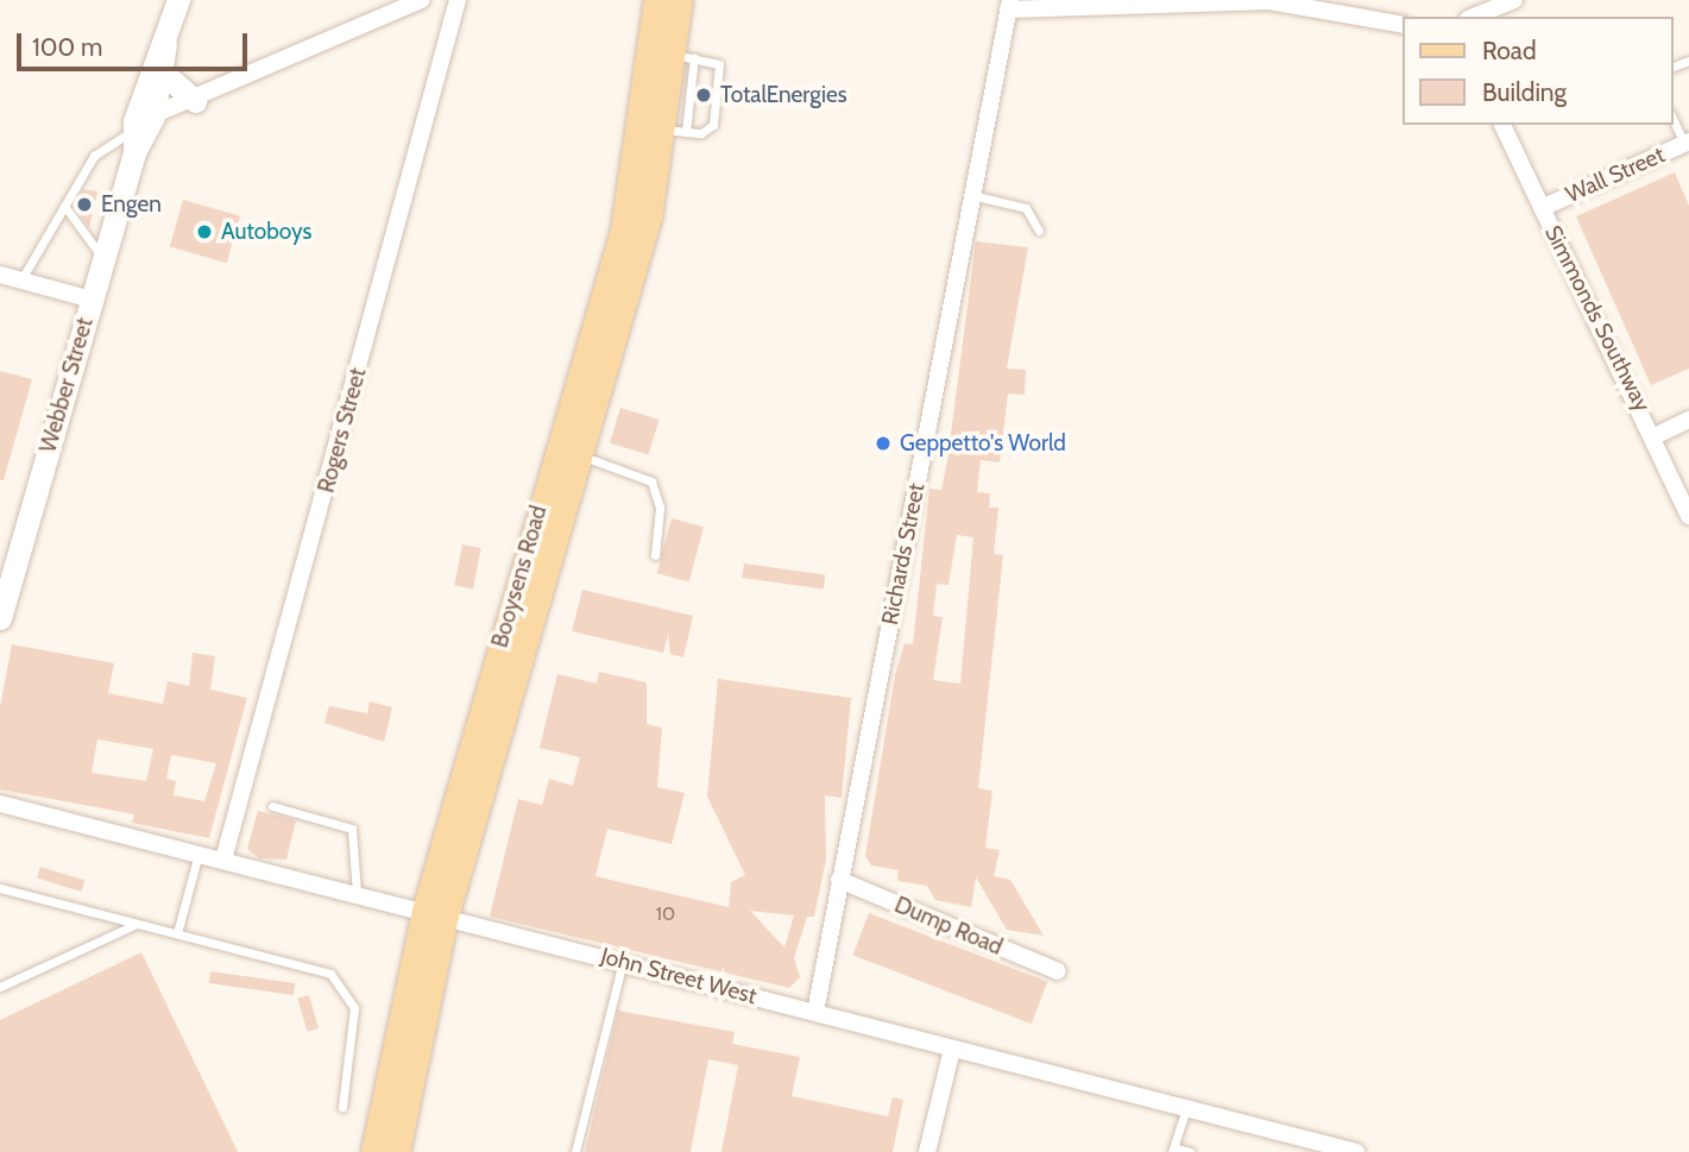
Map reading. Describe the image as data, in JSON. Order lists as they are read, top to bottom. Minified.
{"streets":{"main road":["Booysens Road"],"street":["Wall Street","Simmonds Southway","Webber Street","Rogers Street","Richards Street","Dump Road","John Street West"]},"crossings":[["Wall Street","Simmonds Southway"],["Rogers Street","John Street West"],["Richards Street","Dump Road"],["Richards Street","John Street West"],["Booysens Road","John Street West"]],"places":["TotalEnergies","Engen","Autoboys","Geppetto's World"],"house_numbers":["10"],"legend":["Road","Building"],"scale_bar":"100 m"}
